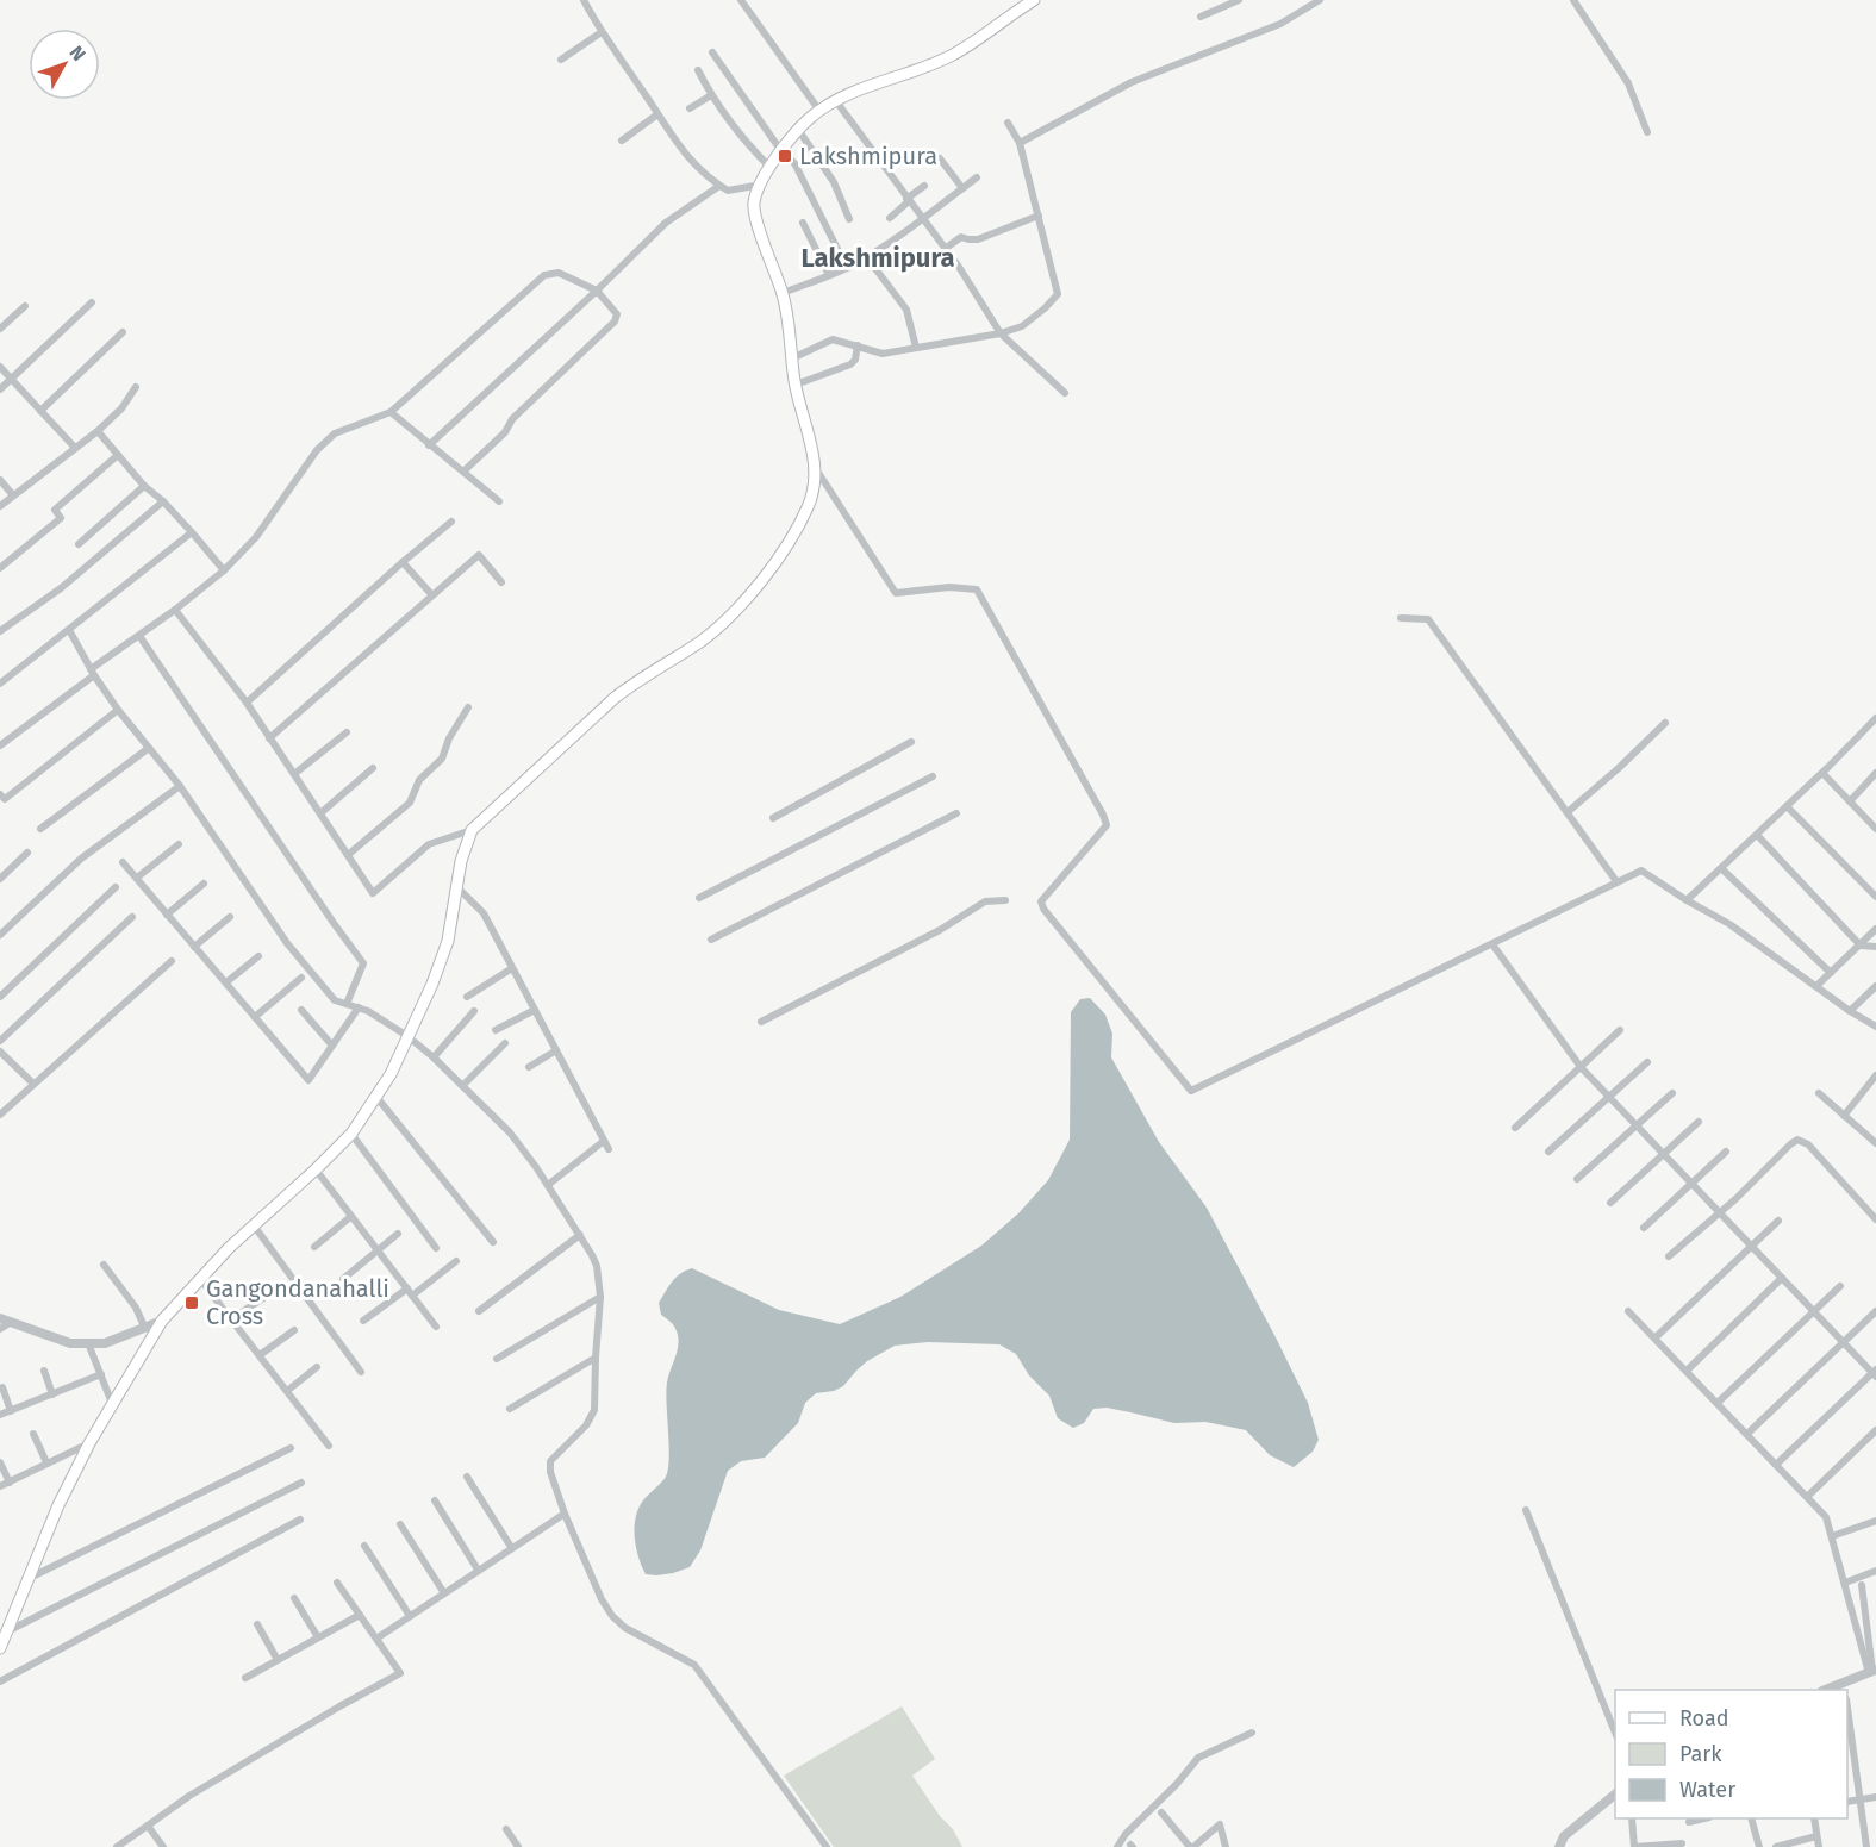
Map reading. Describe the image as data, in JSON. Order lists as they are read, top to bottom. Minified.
{"districts":["Lakshmipura"],"places":{"transit":["Lakshmipura","Gangondanahalli Cross"]},"legend":["Road","Park","Water"],"north":"top right"}
